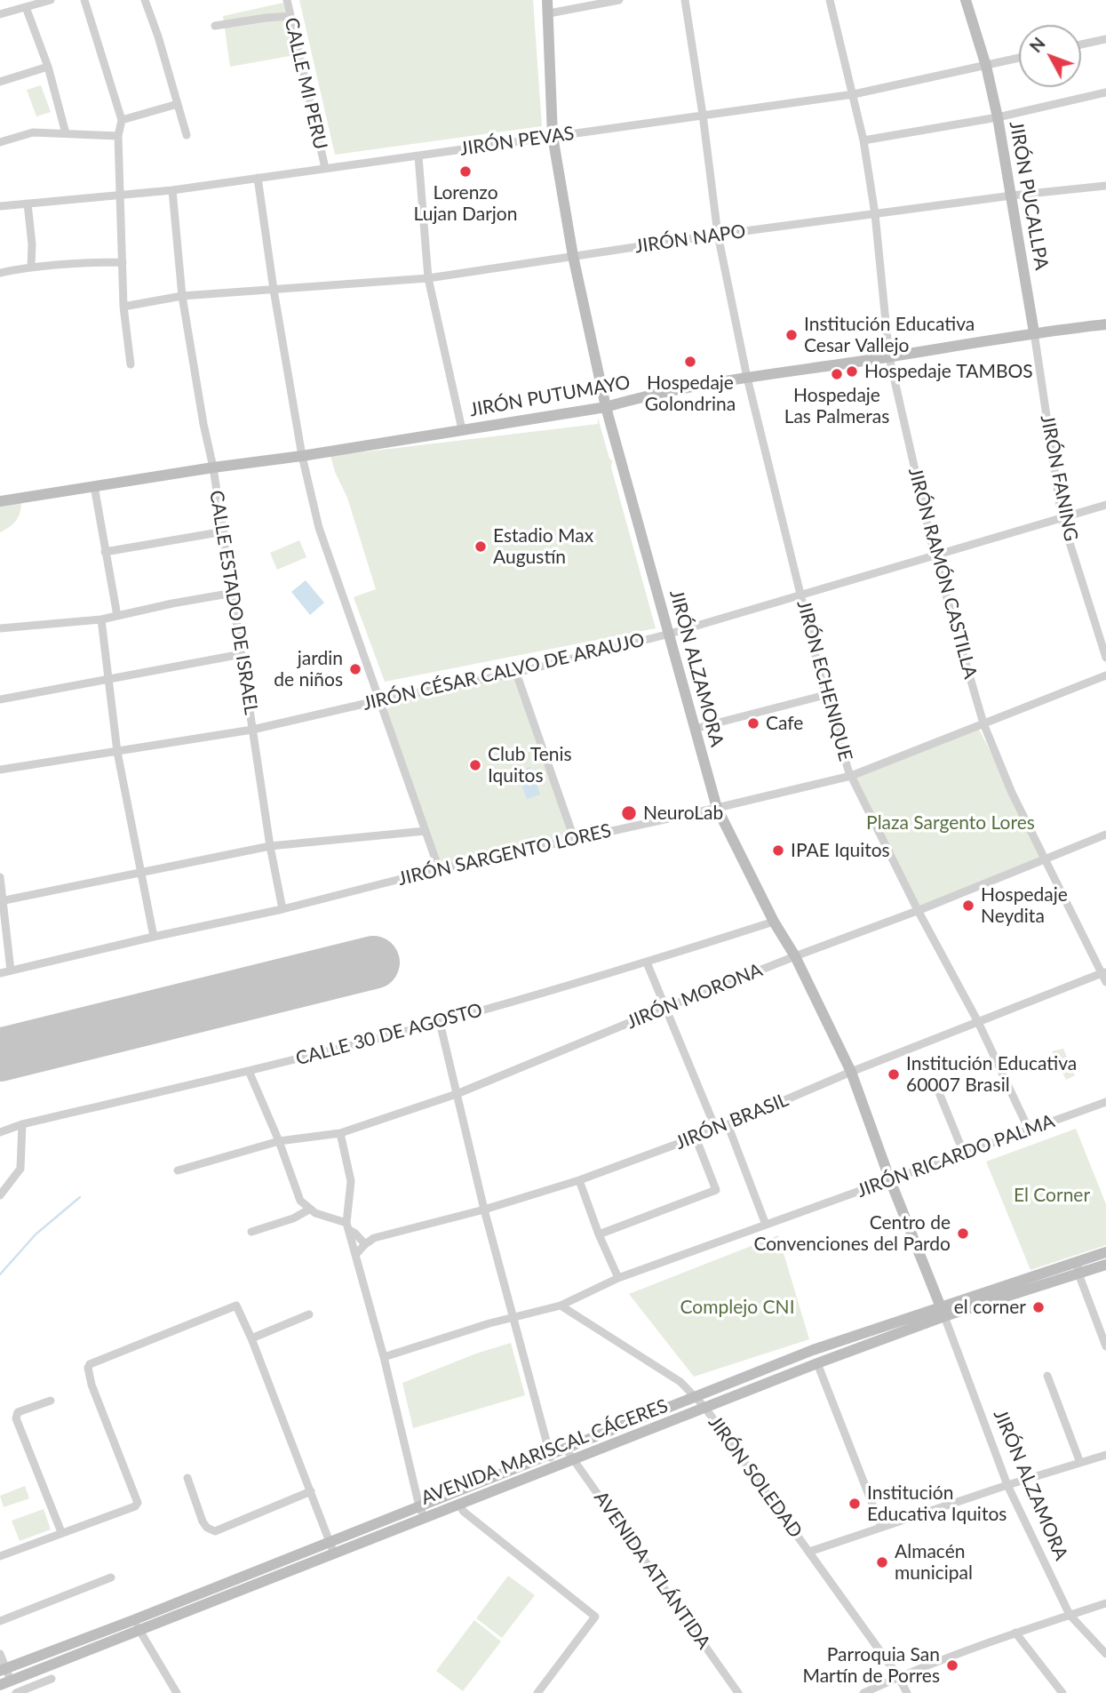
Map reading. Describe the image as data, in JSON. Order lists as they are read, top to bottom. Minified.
{"streets":{"street":["CALLE MI PERU","JIRÓN PEVAS","JIRÓN PUCALLPA","JIRÓN NAPO","JIRÓN PUTUMAYO","JIRÓN FANING","JIRÓN RAMÓN CASTILLA","CALLE ESTADO DE ISRAEL","JIRÓN ALZAMORA","JIRÓN CÉSAR CALVO DE ARAUJO","JIRÓN ECHENIQUE","JIRÓN SARGENTO LORES","JIRÓN MORONA","CALLE 30 DE AGOSTO","JIRÓN BRASIL","JIRÓN RICARDO PALMA","AVENIDA MARISCAL CÁCERES","JIRÓN SOLEDAD","AVENIDA ATLÁNTIDA"]},"crossings":[["CALLE MI PERU","JIRÓN PEVAS"],["JIRÓN PEVAS","JIRÓN PUCALLPA"],["JIRÓN PEVAS","JIRÓN RAMÓN CASTILLA"],["JIRÓN PEVAS","CALLE ESTADO DE ISRAEL"],["JIRÓN PEVAS","JIRÓN ALZAMORA"],["JIRÓN PEVAS","JIRÓN ECHENIQUE"],["JIRÓN PUCALLPA","JIRÓN NAPO"],["JIRÓN PUCALLPA","JIRÓN PUTUMAYO"],["JIRÓN PUCALLPA","JIRÓN FANING"],["JIRÓN NAPO","JIRÓN RAMÓN CASTILLA"],["JIRÓN NAPO","CALLE ESTADO DE ISRAEL"],["JIRÓN NAPO","JIRÓN ALZAMORA"],["JIRÓN NAPO","JIRÓN ECHENIQUE"],["JIRÓN PUTUMAYO","JIRÓN FANING"],["JIRÓN PUTUMAYO","JIRÓN RAMÓN CASTILLA"],["JIRÓN PUTUMAYO","CALLE ESTADO DE ISRAEL"],["JIRÓN PUTUMAYO","JIRÓN ALZAMORA"],["JIRÓN PUTUMAYO","JIRÓN ECHENIQUE"],["JIRÓN FANING","JIRÓN CÉSAR CALVO DE ARAUJO"],["JIRÓN RAMÓN CASTILLA","JIRÓN CÉSAR CALVO DE ARAUJO"],["JIRÓN RAMÓN CASTILLA","JIRÓN SARGENTO LORES"],["JIRÓN RAMÓN CASTILLA","JIRÓN MORONA"],["JIRÓN RAMÓN CASTILLA","JIRÓN BRASIL"],["CALLE ESTADO DE ISRAEL","JIRÓN CÉSAR CALVO DE ARAUJO"],["CALLE ESTADO DE ISRAEL","JIRÓN SARGENTO LORES"],["JIRÓN ALZAMORA","JIRÓN CÉSAR CALVO DE ARAUJO"],["JIRÓN ALZAMORA","JIRÓN SARGENTO LORES"],["JIRÓN ALZAMORA","JIRÓN MORONA"],["JIRÓN ALZAMORA","CALLE 30 DE AGOSTO"],["JIRÓN ALZAMORA","JIRÓN BRASIL"],["JIRÓN ALZAMORA","JIRÓN RICARDO PALMA"],["JIRÓN ALZAMORA","AVENIDA MARISCAL CÁCERES"],["JIRÓN CÉSAR CALVO DE ARAUJO","JIRÓN ECHENIQUE"],["JIRÓN ECHENIQUE","JIRÓN SARGENTO LORES"],["JIRÓN ECHENIQUE","JIRÓN MORONA"],["JIRÓN ECHENIQUE","JIRÓN BRASIL"],["JIRÓN ECHENIQUE","JIRÓN RICARDO PALMA"],["JIRÓN RICARDO PALMA","JIRÓN SOLEDAD"],["AVENIDA MARISCAL CÁCERES","JIRÓN SOLEDAD"],["AVENIDA MARISCAL CÁCERES","AVENIDA ATLÁNTIDA"]],"parks":["Plaza Sargento Lores","El Corner","Complejo CNI"],"places":["Lorenzo Lujan Darjon","Institución Educativa Cesar Vallejo","Hospedaje Golondrina","Hospedaje TAMBOS","Hospedaje Las Palmeras","Estadio Max Augustín","jardin de niños","Cafe","Club Tenis Iquitos","NeuroLab","IPAE Iquitos","Hospedaje Neydita","Institución Educativa 60007 Brasil","Centro de Convenciones del Pardo","el corner","Institución Educativa Iquitos","Almacén municipal","Parroquia San Martín de Porres"],"north":"top left"}
